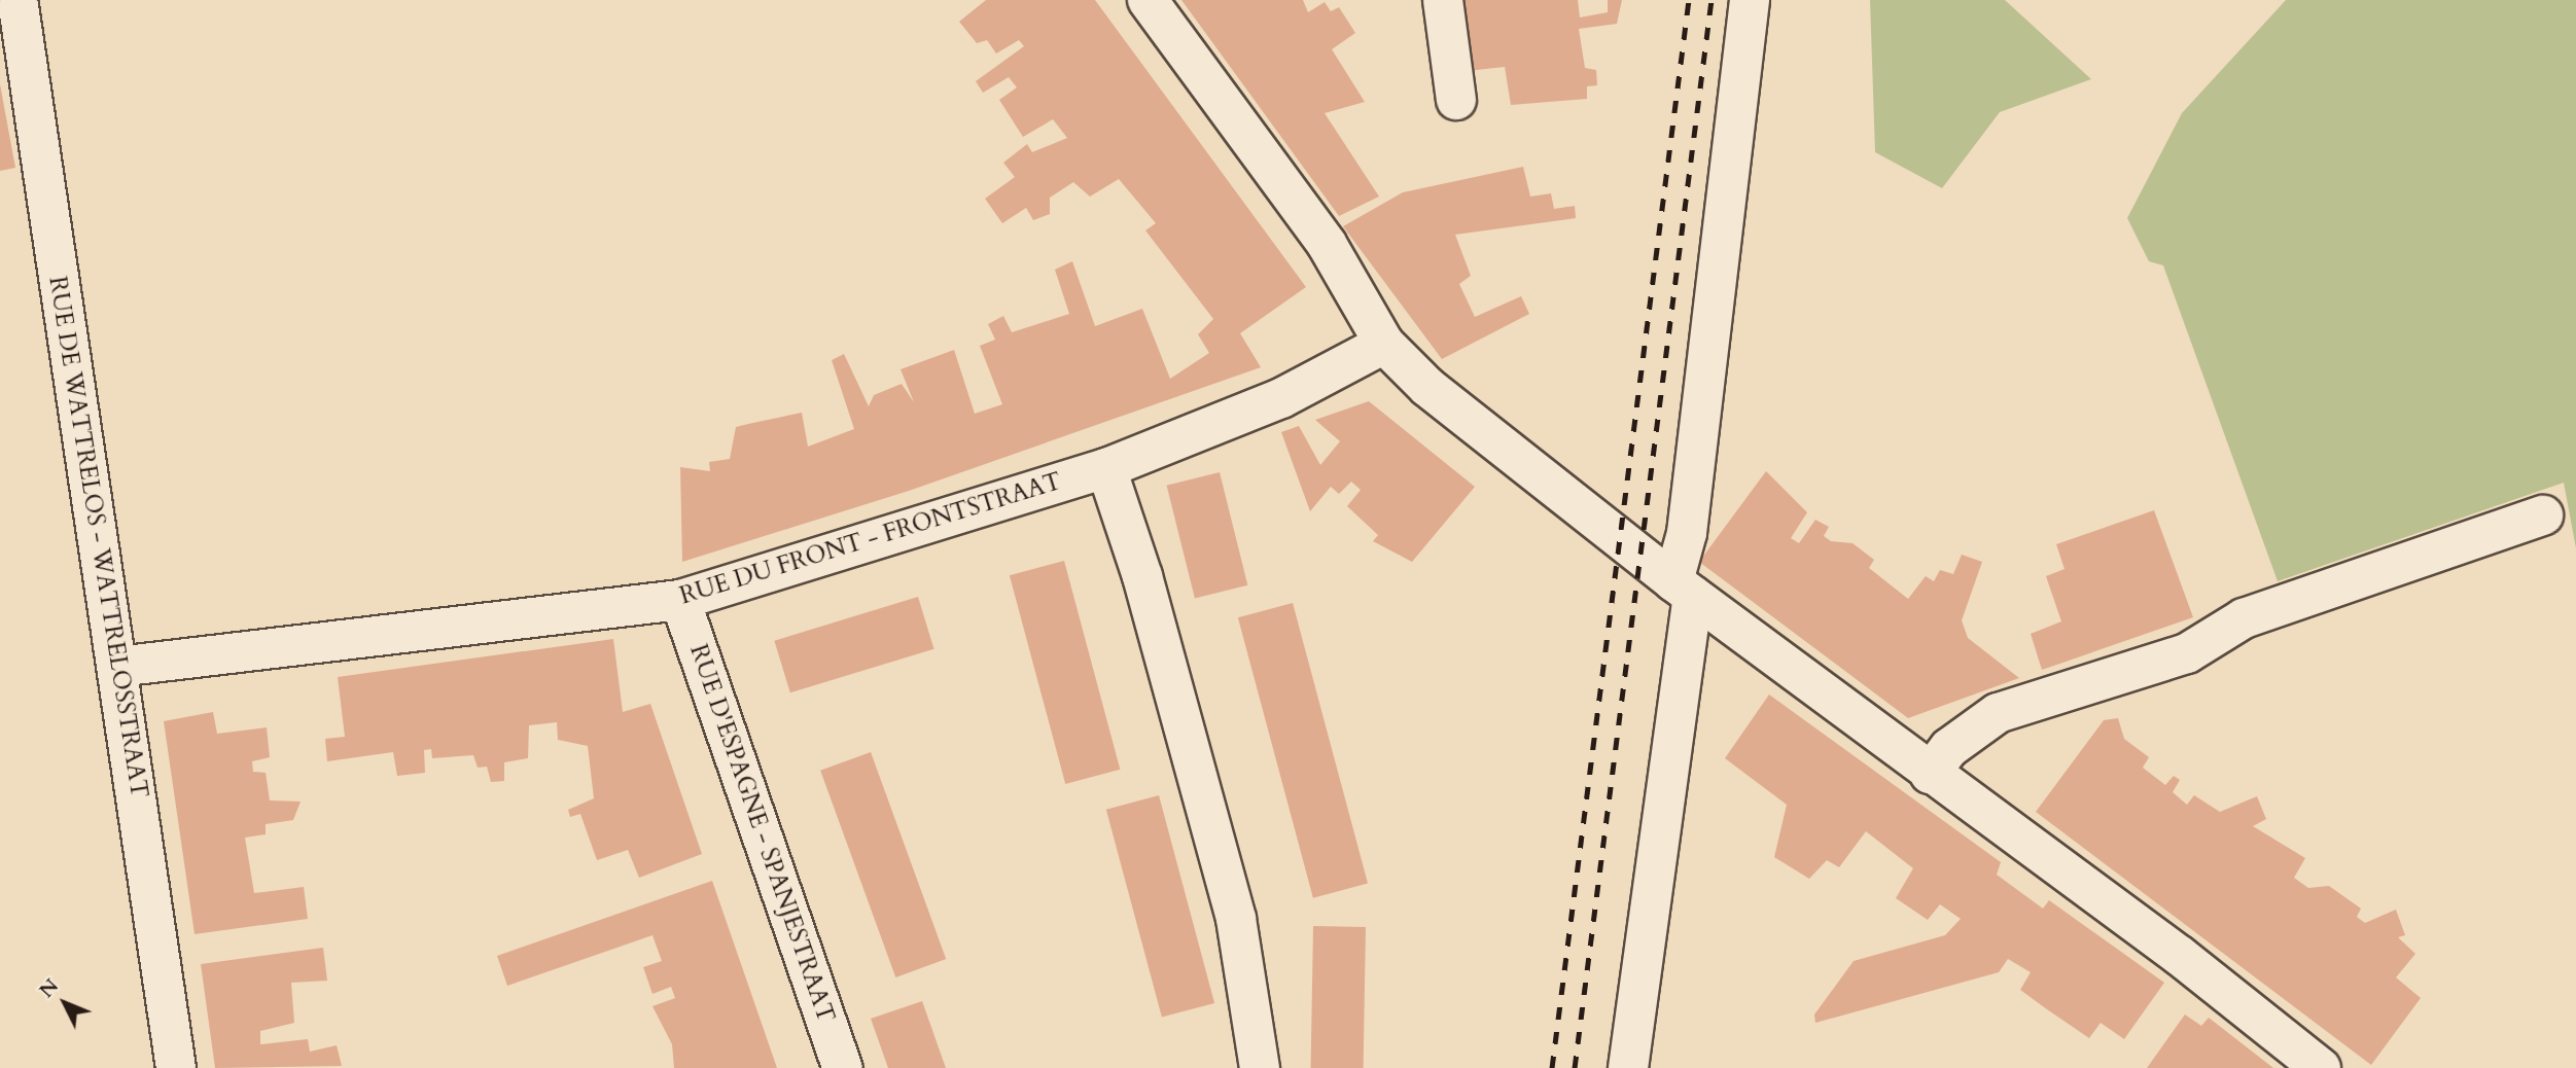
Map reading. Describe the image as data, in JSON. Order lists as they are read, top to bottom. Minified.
{"streets":{"street":["RUE DE WATTRELOS - WATTRELOSSTRAAT","RUE DU FRONT - FRONTSTRAAT","RUE D'ESPAGNE - SPANJESTRAAT"]},"crossings":[["RUE DE WATTRELOS - WATTRELOSSTRAAT","RUE DU FRONT - FRONTSTRAAT"],["RUE DU FRONT - FRONTSTRAAT","RUE D'ESPAGNE - SPANJESTRAAT"]],"north":"top left"}
